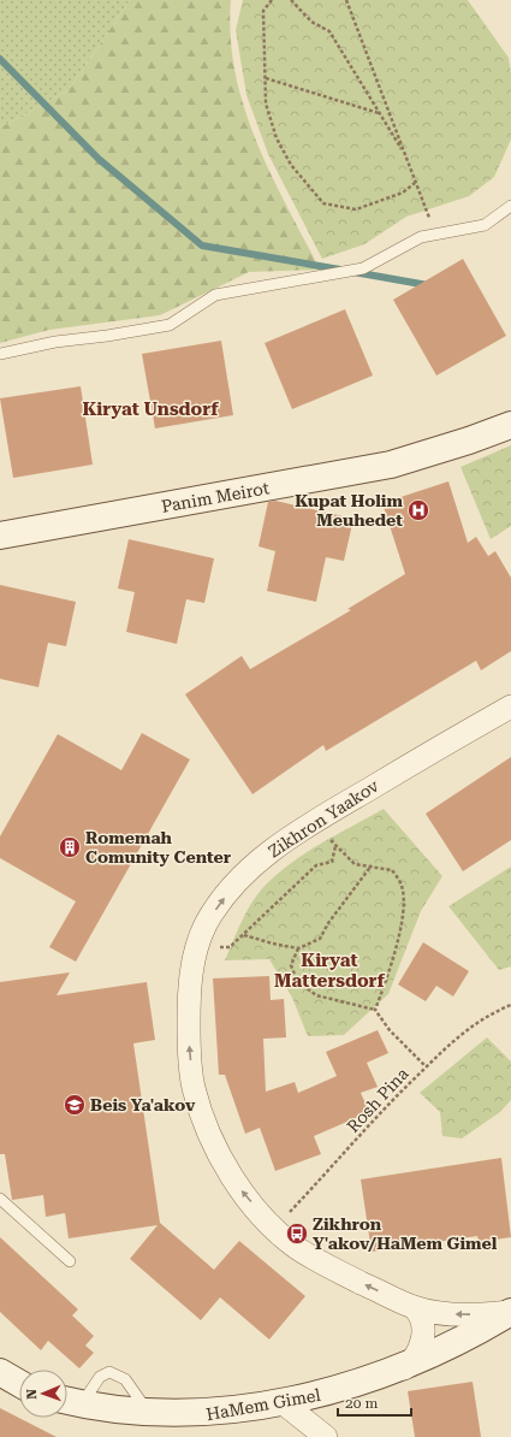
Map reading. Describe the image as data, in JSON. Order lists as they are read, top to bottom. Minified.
{"streets":{"street":["Panim Meirot","Zikhron Yaakov","HaMem Gimel"],"path":["Rosh Pina"]},"crossings":[["Zikhron Yaakov","Rosh Pina"],["Zikhron Yaakov","HaMem Gimel"]],"districts":["Kiryat Unsdorf","Kiryat Mattersdorf"],"places":{"hospital":["Kupat Holim Meuhedet"],"building":["Romemah Comunity Center"],"school or university":["Beis Ya'akov"],"bus stop":["Zikhron Y'akov/HaMem Gimel"]},"scale_bar":"20 m","north":"left"}
